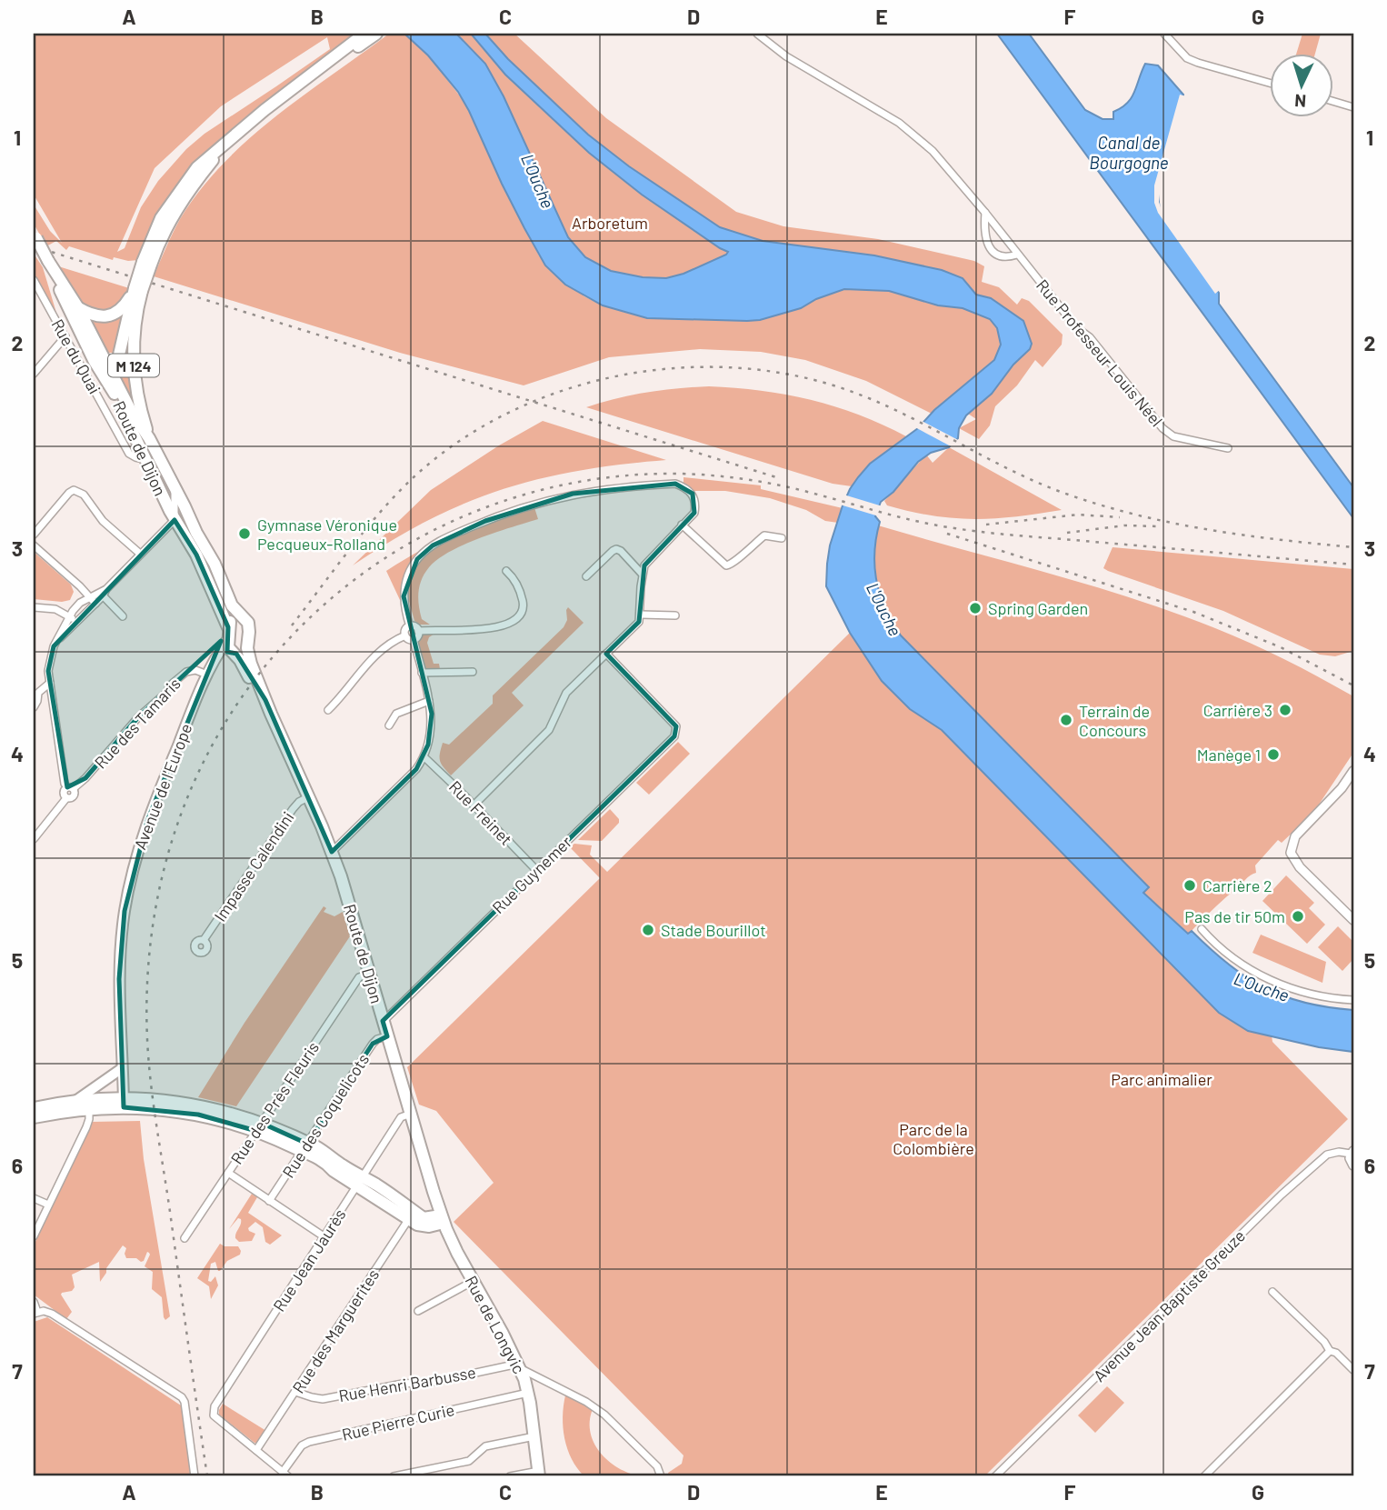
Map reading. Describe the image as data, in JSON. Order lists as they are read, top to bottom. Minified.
{"streets":{"main road":["M 124","Route de Dijon","Avenue de l'Europe","Rue de Longvic"],"street":["Rue Professeur Louis Néel","Rue du Quai","Rue des Tamaris","Rue Freinet","Impasse Calendini","Rue Guynemer","Rue des Près Fleuris","Rue des Coquelicots","Rue Jean Jaurès","Avenue Jean Baptiste Greuze","Rue des Marguerites","Rue Henri Barbusse","Rue Pierre Curie"]},"crossings":[["Rue du Quai","Route de Dijon"],["M 124","Route de Dijon"],["Route de Dijon","Avenue de l'Europe"],["Route de Dijon","Impasse Calendini"],["Route de Dijon","Rue Guynemer"],["Route de Dijon","Rue des Près Fleuris"],["Route de Dijon","Rue des Coquelicots"],["Route de Dijon","Rue Jean Jaurès"],["Route de Dijon","Rue de Longvic"],["Rue des Tamaris","Avenue de l'Europe"],["Rue Freinet","Rue Guynemer"],["Rue Jean Jaurès","Rue des Marguerites"],["Rue de Longvic","Rue Henri Barbusse"],["Rue de Longvic","Rue Pierre Curie"],["Rue des Marguerites","Rue Henri Barbusse"]],"water":["Canal de Bourgogne","L'Ouche"],"parks":["Arboretum","Parc animalier","Parc de la Colombière"],"places":["Gymnase Véronique Pecqueux-Rolland","Spring Garden","Carrière 3","Terrain de Concours","Manège 1","Carrière 2","Pas de tir 50m","Stade Bourillot"],"north":"bottom","grid":{"columns":["A","B","C","D","E","F","G"],"rows":["1","2","3","4","5","6","7"]}}
